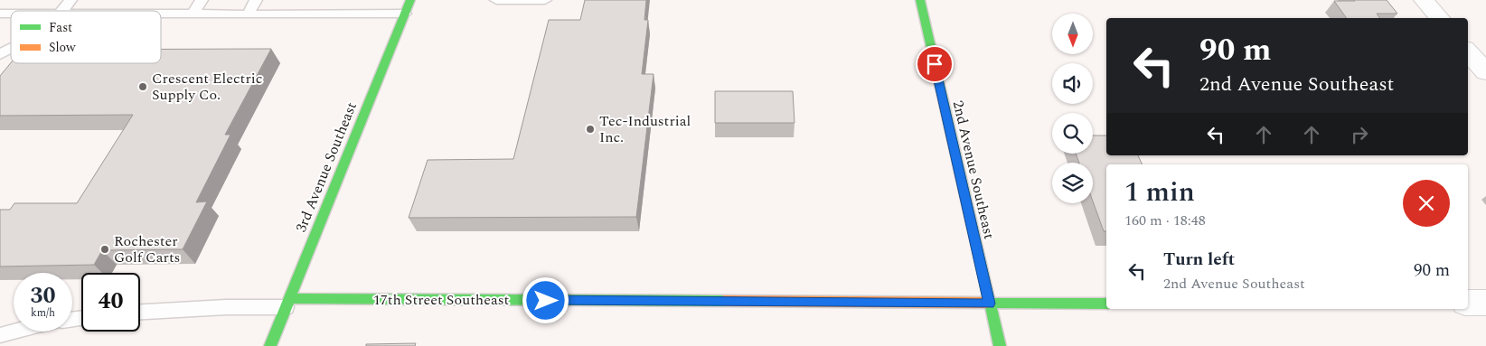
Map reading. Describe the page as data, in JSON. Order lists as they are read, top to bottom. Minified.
{"streets":{"street":["3rd Avenue Southeast","2nd Avenue Southeast","17th Street Southeast"]},"crossings":[["3rd Avenue Southeast","17th Street Southeast"],["2nd Avenue Southeast","17th Street Southeast"]],"places":["Crescent Electric Supply Co.","Tec-Industrial Inc.","Rochester Golf Carts"],"legend":["Fast","Slow"],"north":"bottom","page":{"turn":["90 m","2nd Avenue Southeast"],"heading":["1 min","160 m · 18:48"],"list":[{"name":"Turn left","note":"2nd Avenue Southeast","value":"90 m"}],"speed":"30 km/h","limit":"40"}}
